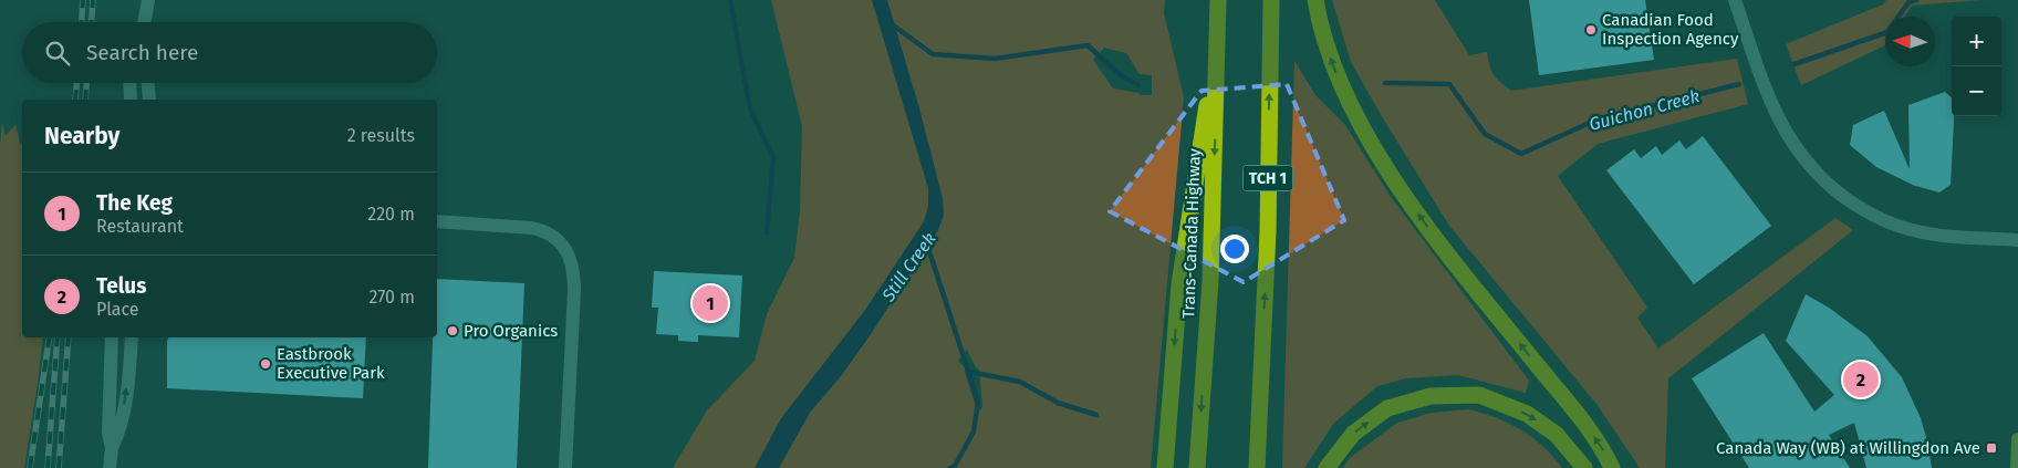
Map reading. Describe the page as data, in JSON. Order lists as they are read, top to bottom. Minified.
{"streets":{"highway":["TCH 1","Trans-Canada Highway"]},"water":["Guichon Creek","Still Creek"],"places":{"other":["Canadian Food Inspection Agency","Pro Organics","Eastbrook Executive Park"],"transit":["Canada Way (WB) at Willingdon Ave"]},"north":"left","page":{"map_buttons":["+","−"],"search":"Search here","heading":["Nearby","2 results"],"list":[{"mark":"1","name":"The Keg","note":"Restaurant","value":"220 m"},{"mark":"2","name":"Telus","note":"Place","value":"270 m"}],"pins":["1","2"]}}
